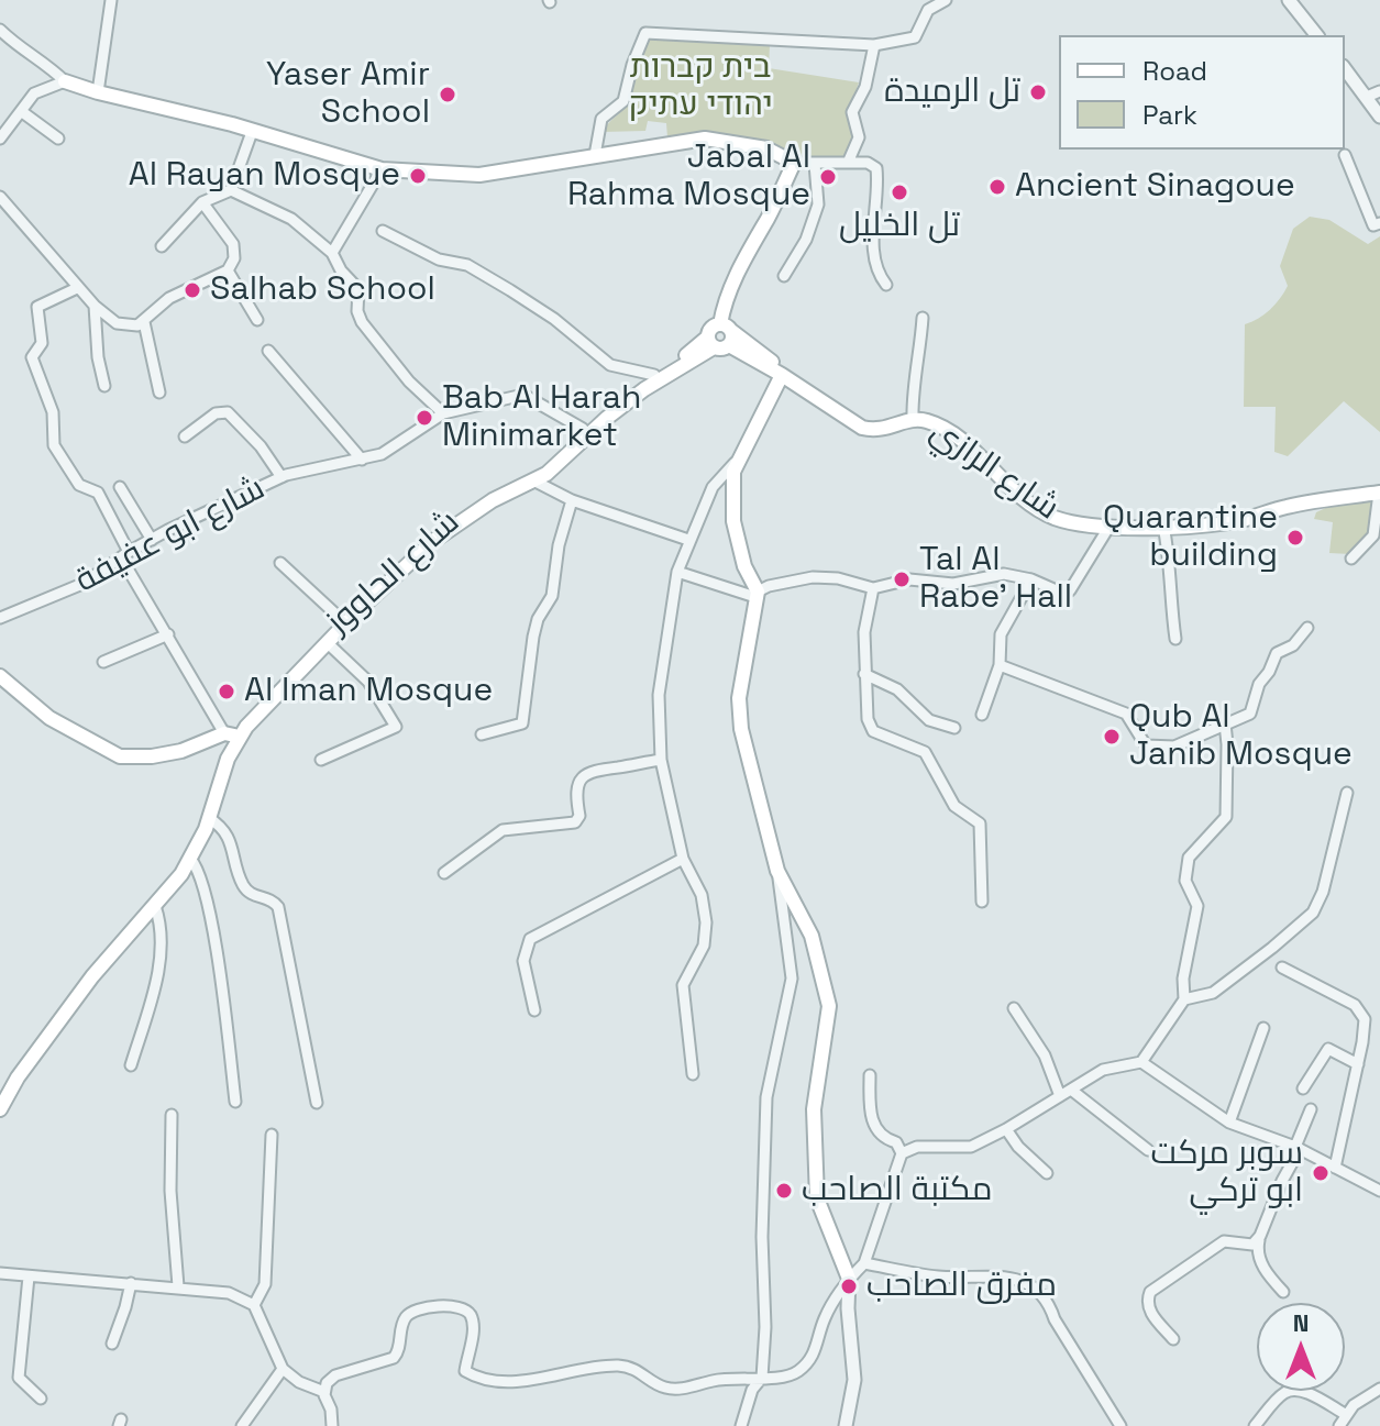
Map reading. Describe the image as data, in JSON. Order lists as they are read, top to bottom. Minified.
{"streets":{"main road":["شارع الرازي","شارع الحاووز"],"street":["شارع ابو عفيفة"]},"crossings":[["شارع الرازي","شارع الحاووز"],["شارع ابو عفيفة","شارع الحاووز"]],"parks":["בית קברות יהודי עתיק"],"places":["تل الرميدة","Yaser Amir School","Al Rayan Mosque","Jabal Al Rahma Mosque","Ancient Sinagoue","تل الخليل","Salhab School","Bab Al Harah Minimarket","Quarantine building","Tal Al Rabe' Hall","Al Iman Mosque","Qub Al Janib Mosque","سوبر مركت ابو تركي","مكتبة الصاحب","مفرق الصاحب"],"legend":["Road","Park"],"north":"top"}
